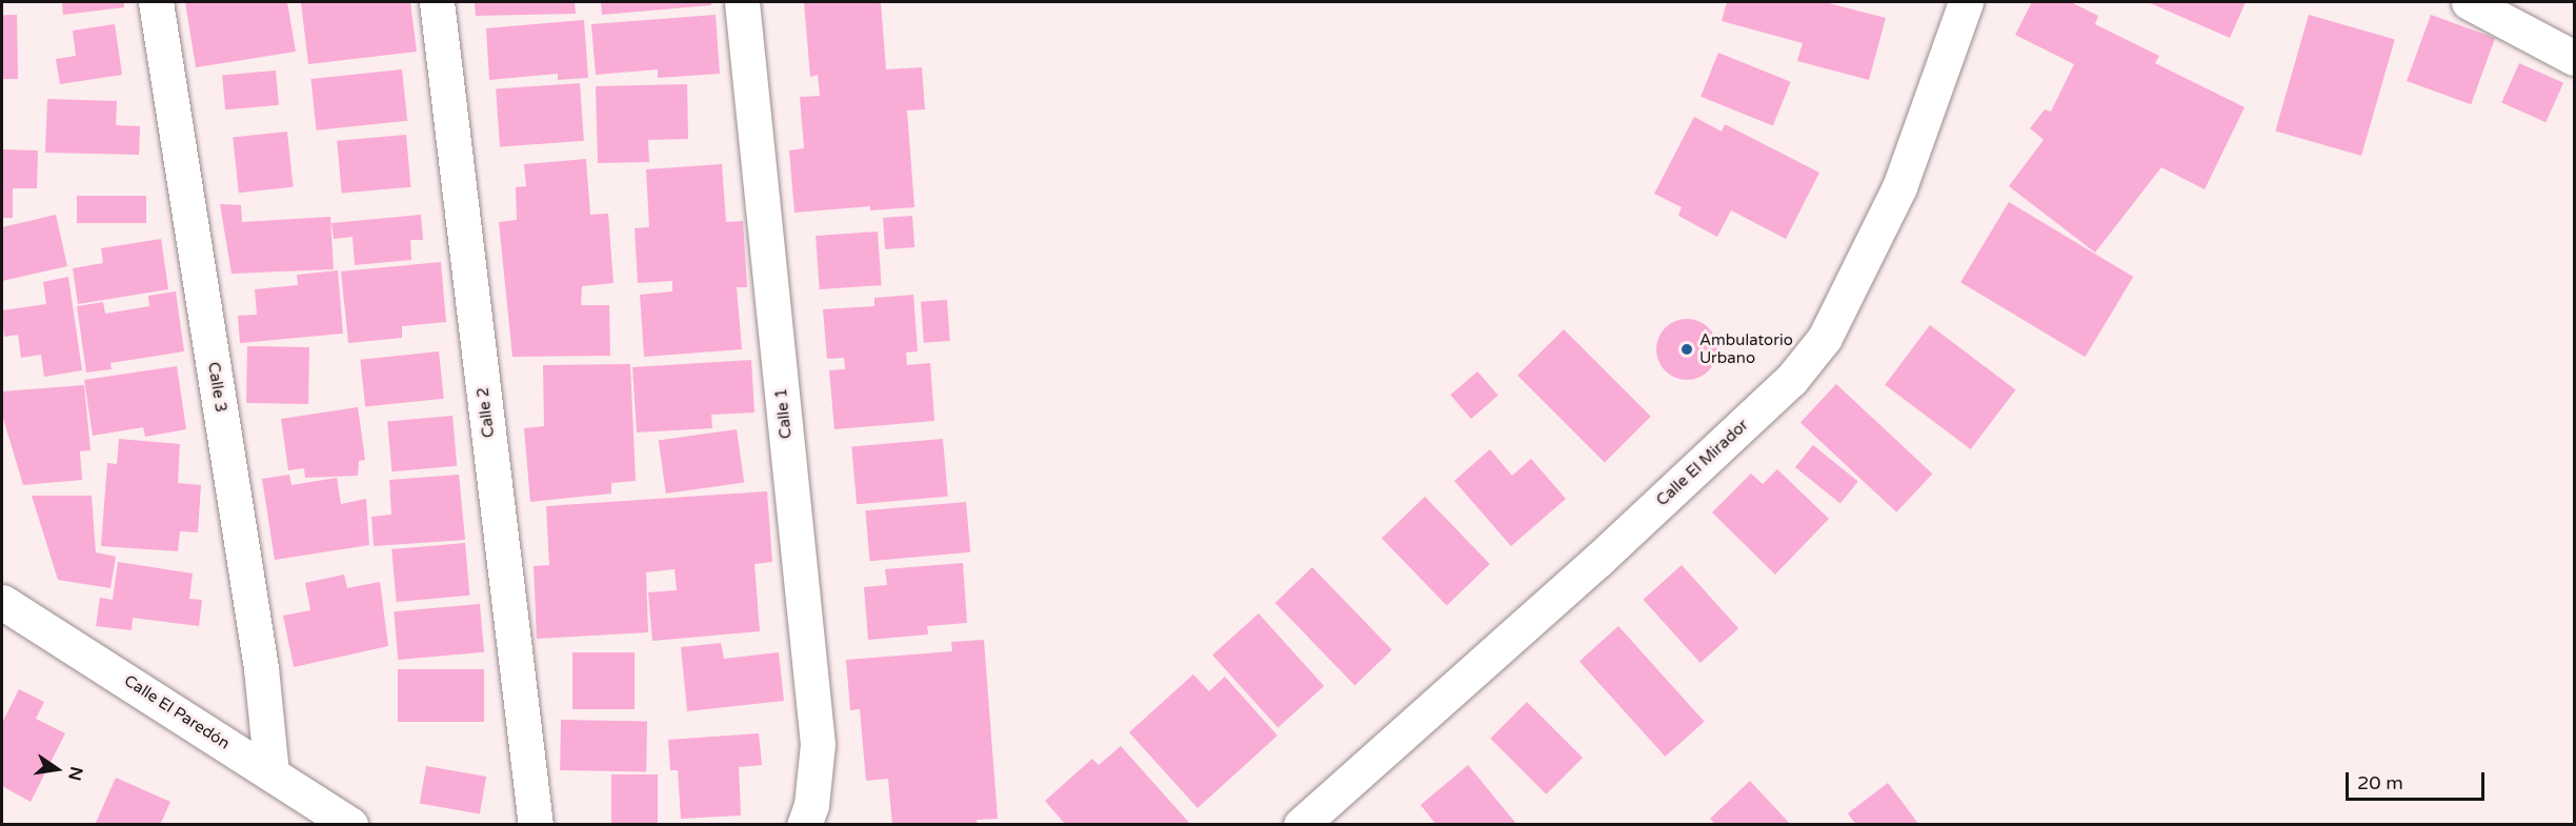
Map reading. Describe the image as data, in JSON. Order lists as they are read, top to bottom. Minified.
{"streets":{"street":["Calle 3","Calle 2","Calle 1","Calle El Mirador","Calle El Paredón"]},"crossings":[["Calle 3","Calle El Paredón"]],"places":["Ambulatorio Urbano"],"scale_bar":"20 m","north":"right"}
